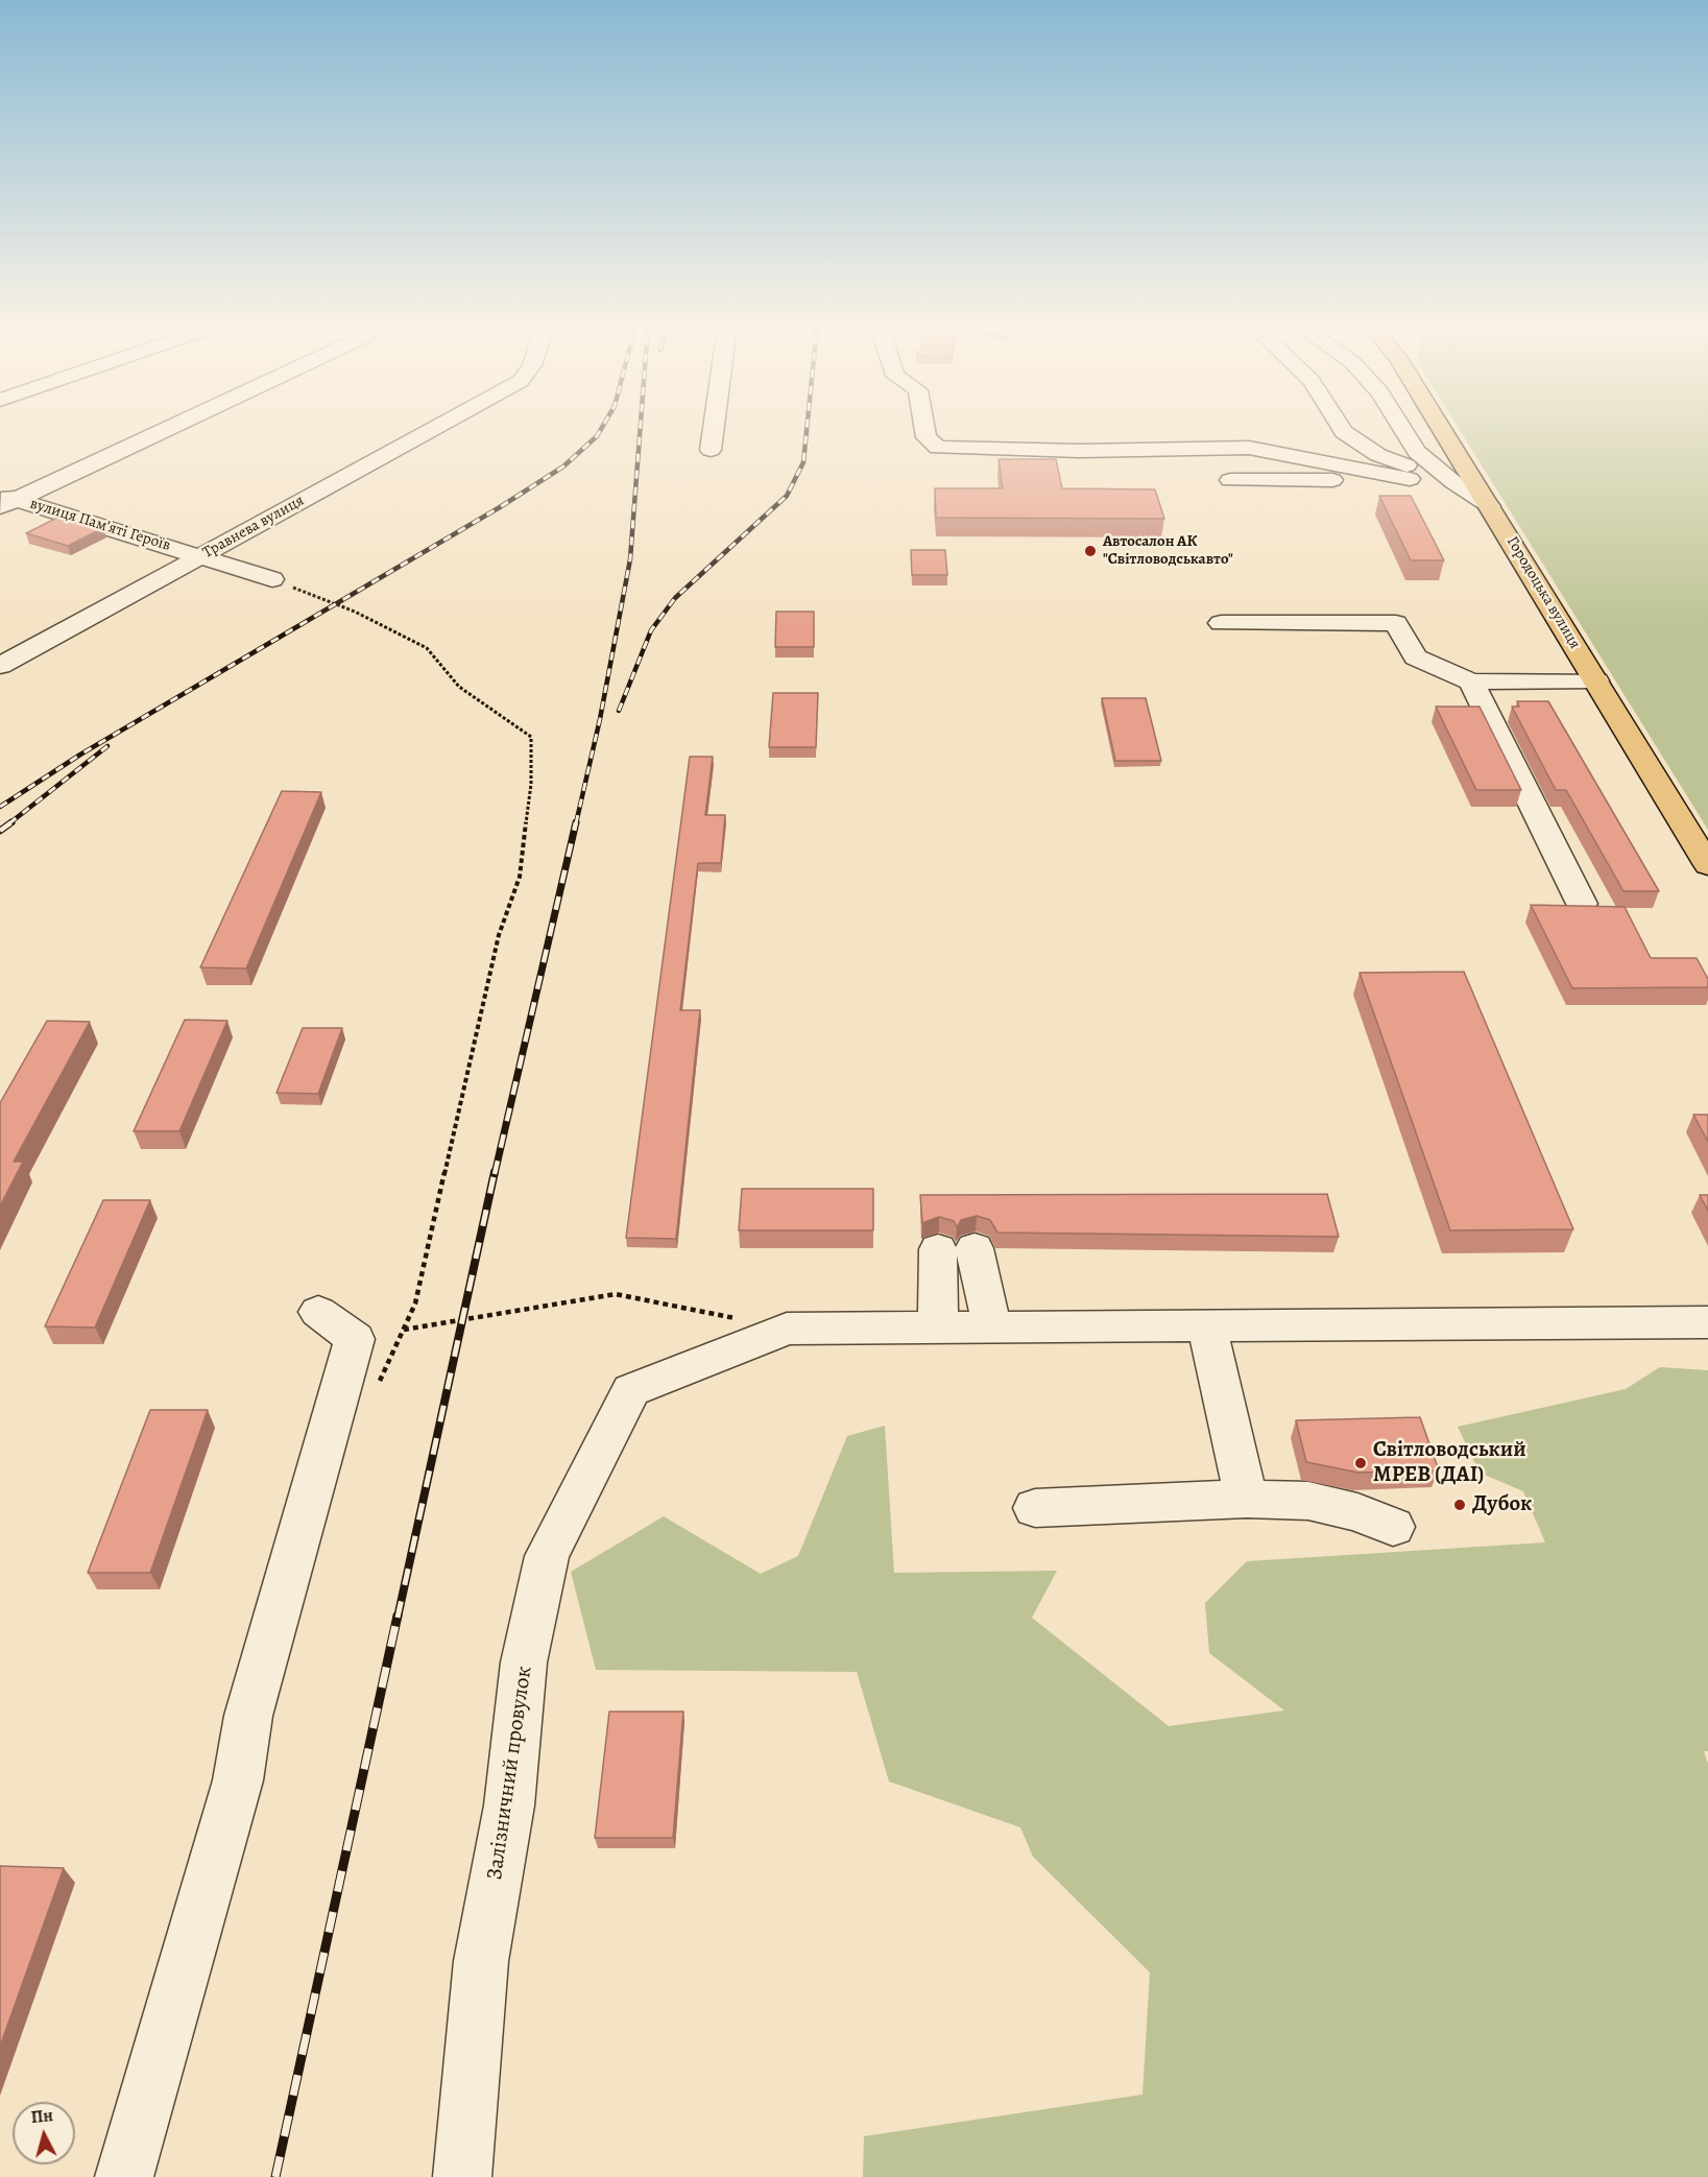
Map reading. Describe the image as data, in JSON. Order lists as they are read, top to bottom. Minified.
{"streets":{"main road":["Городоцька вулиця"],"street":["вулиця Памʼяті Героїв","Травнева вулиця","Залізничний провулок"]},"crossings":[["вулиця Памʼяті Героїв","Травнева вулиця"]],"places":["Автосалон АК \"Світловодськавто\"","Світловодський МРЕВ (ДАІ)","Дубок"],"north":"top"}
